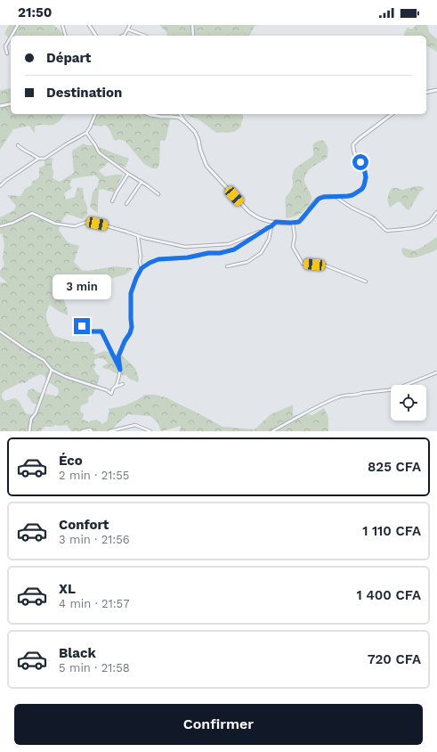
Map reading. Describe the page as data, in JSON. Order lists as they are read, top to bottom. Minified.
{"page":{"status":"21:50","banner":["Départ","Destination"],"bubble":"3 min","list":[{"name":"Éco","note":"2 min · 21:55","value":"825 CFA"},{"name":"Confort","note":"3 min · 21:56","value":"1 110 CFA"},{"name":"XL","note":"4 min · 21:57","value":"1 400 CFA"},{"name":"Black","note":"5 min · 21:58","value":"720 CFA"}],"buttons":"Confirmer"}}
